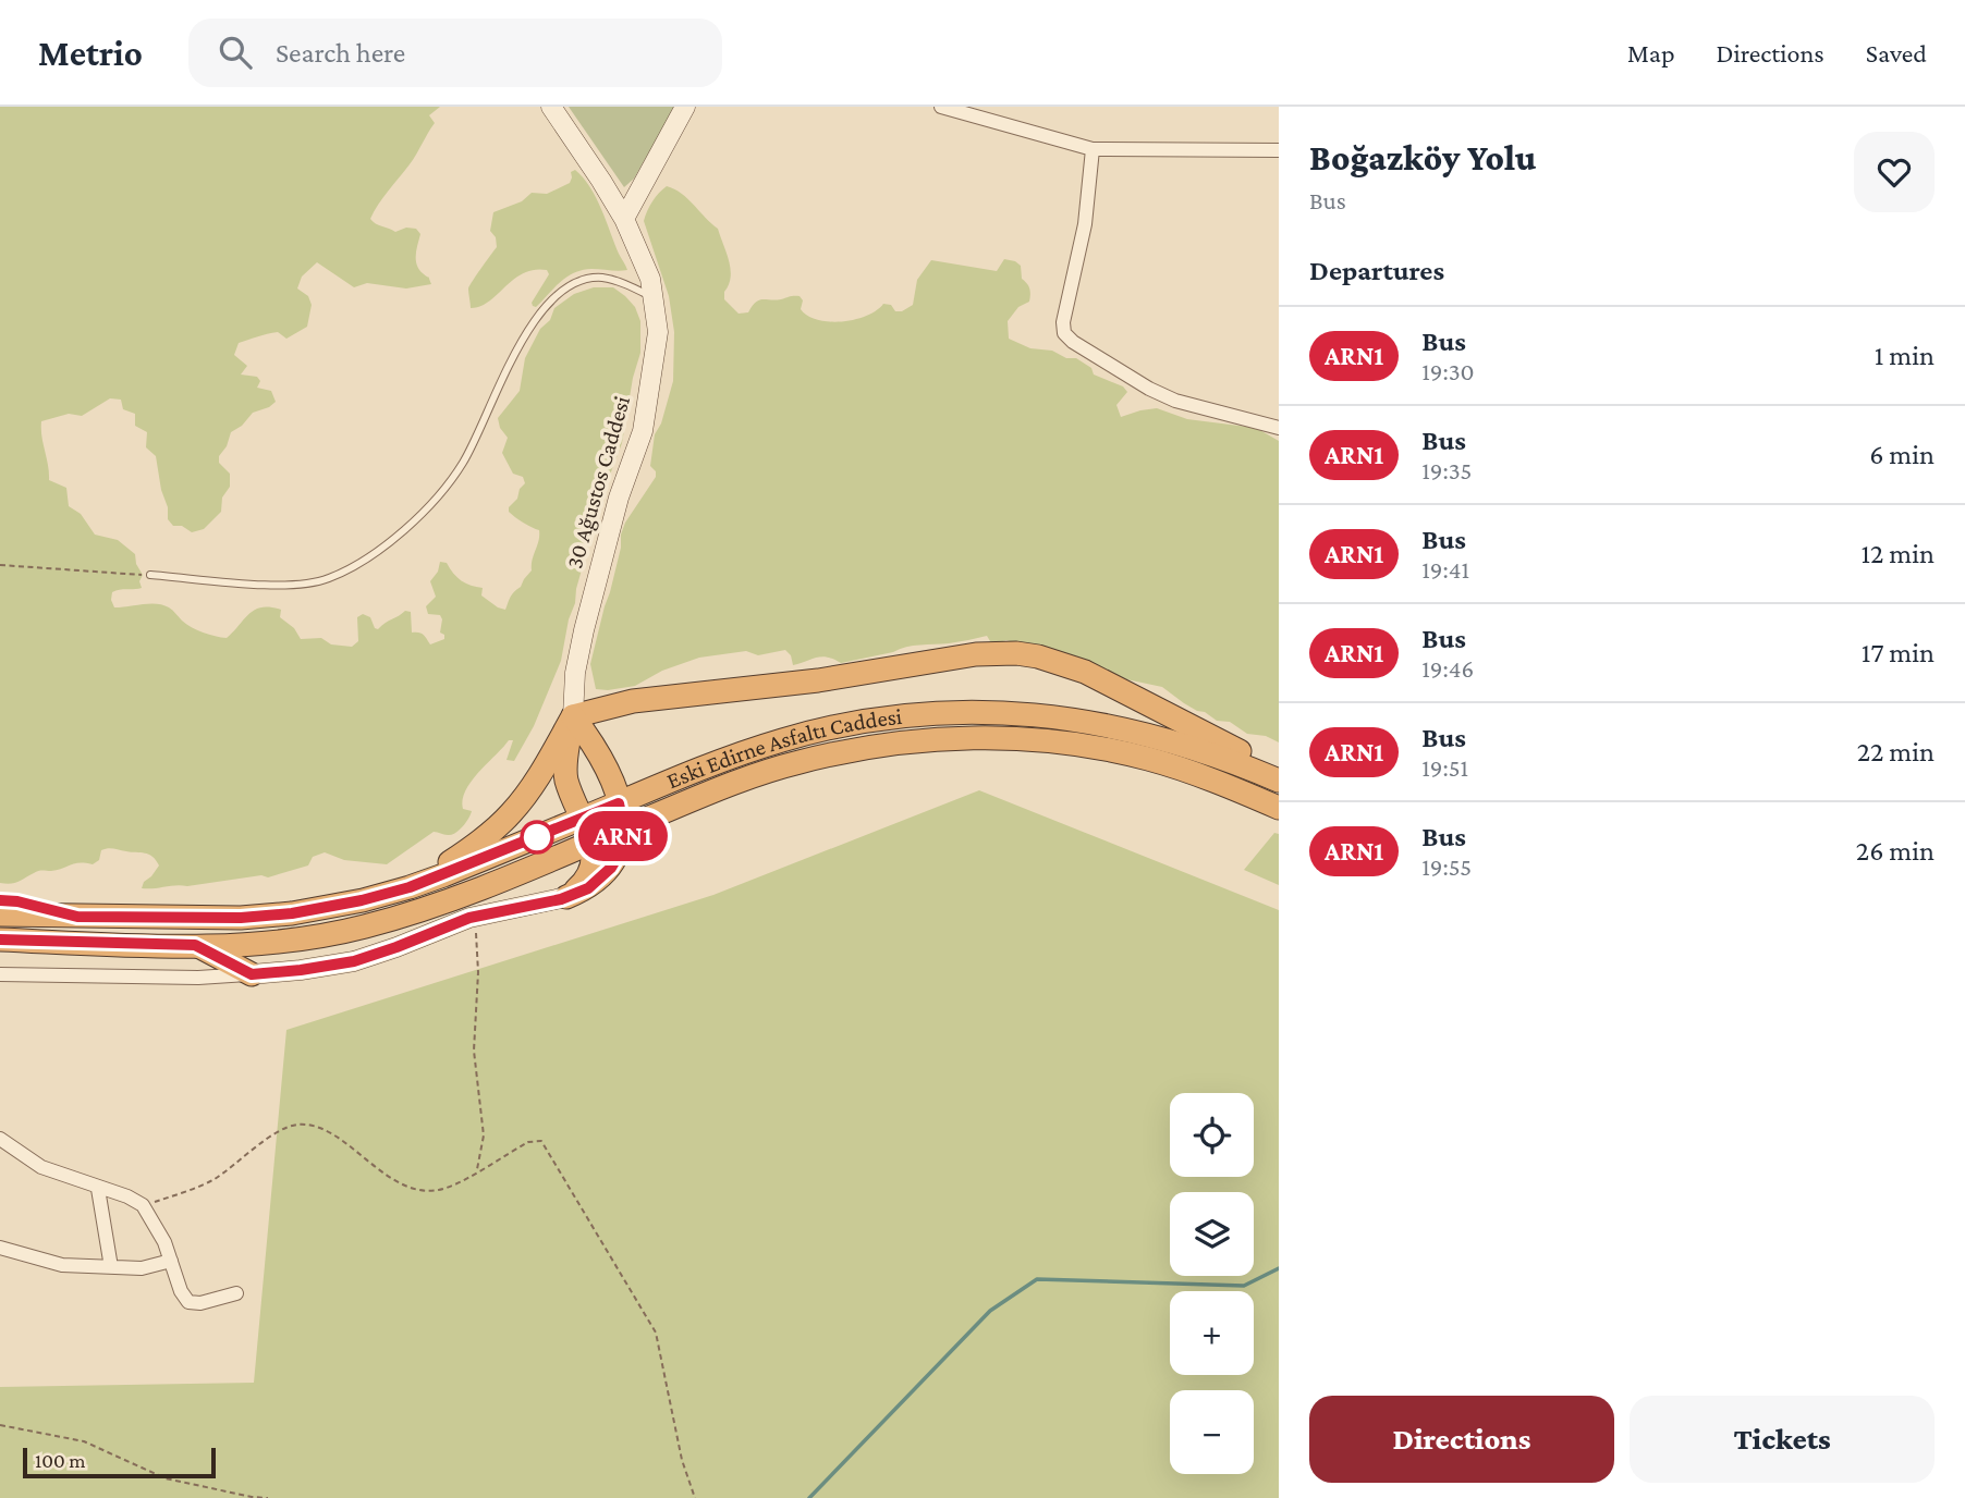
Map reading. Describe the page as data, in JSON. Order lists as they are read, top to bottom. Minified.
{"streets":{"highway":["Eski Edirne Asfaltı Caddesi"],"main road":["30 Ağustos Caddesi"]},"lines":["bus line ARN1"],"scale_bar":"100 m","page":{"header":"Metrio","search":"Search here","nav":["Map","Directions","Saved"],"on_map":"ARN1","heading":[["Boğazköy Yolu","Bus"],"Departures"],"list":[{"mark":"ARN1","name":"Bus","note":"19:30","value":"1 min"},{"mark":"ARN1","name":"Bus","note":"19:35","value":"6 min"},{"mark":"ARN1","name":"Bus","note":"19:41","value":"12 min"},{"mark":"ARN1","name":"Bus","note":"19:46","value":"17 min"},{"mark":"ARN1","name":"Bus","note":"19:51","value":"22 min"},{"mark":"ARN1","name":"Bus","note":"19:55","value":"26 min"}],"map_buttons":["+","−"],"buttons":["Directions","Tickets"],"scale":"100 m"}}
